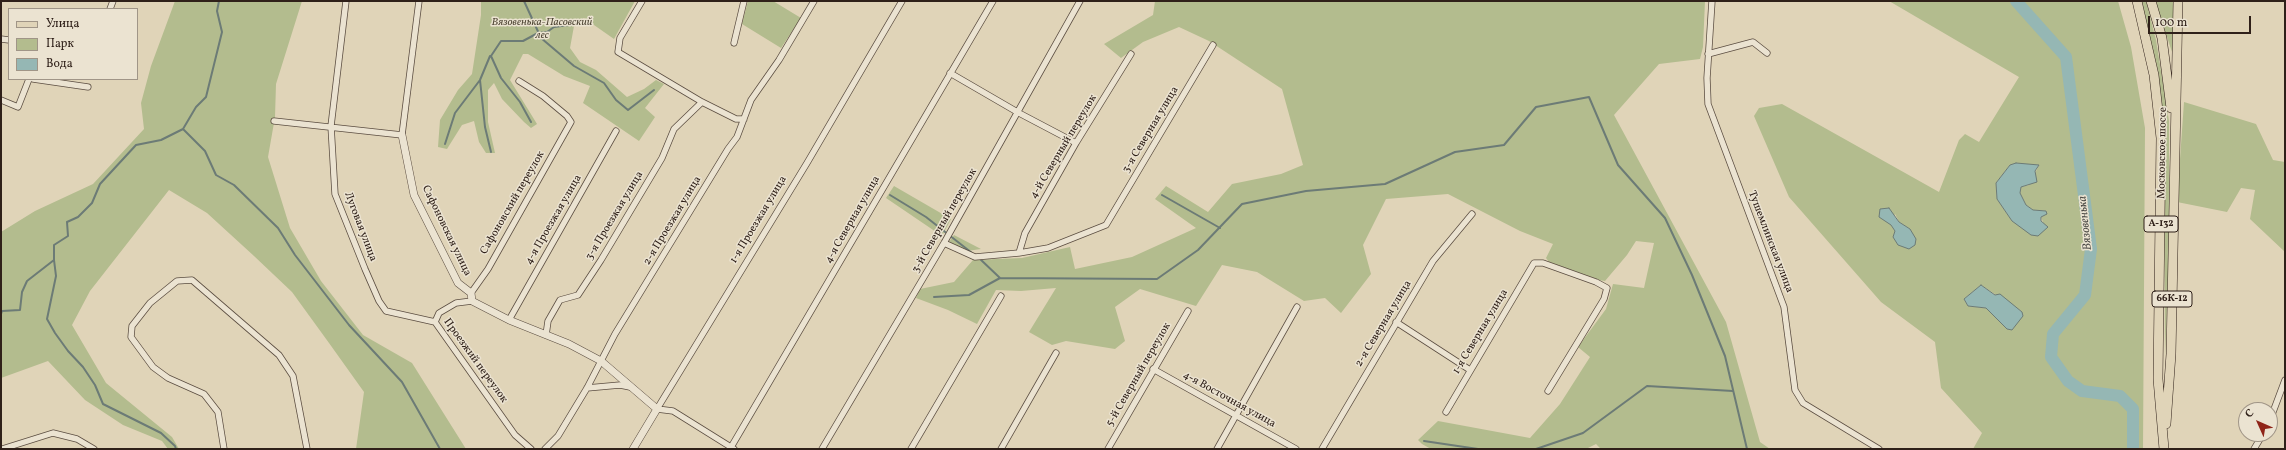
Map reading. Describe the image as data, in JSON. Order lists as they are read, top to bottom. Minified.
{"streets":{"main road":["Московское шоссе","А-132","66К-12"],"street":["3-я Северная улица","4-й Северный переулок","Сафоновский переулок","3-я Проезжая улица","4-я Проезжая улица","1-я Проезжая улица","4-я Северная улица","2-я Проезжая улица","3-й Северный переулок","Луговая улица","Сафоновская улица","Тушемлинская улица","2-я Северная улица","1-я Северная улица","Проезжий переулок","5-й Северный переулок","4-я Восточная улица"]},"crossings":[["3-я Северная улица","4-й Северный переулок"],["Московское шоссе","А-132"],["Сафоновский переулок","Сафоновская улица"],["Луговая улица","Проезжий переулок"],["5-й Северный переулок","4-я Восточная улица"]],"water":["Вязовенька"],"parks":["Вязовенька-Пасовский лес"],"legend":["Улица","Парк","Вода"],"scale_bar":"100 m","north":"top left"}
